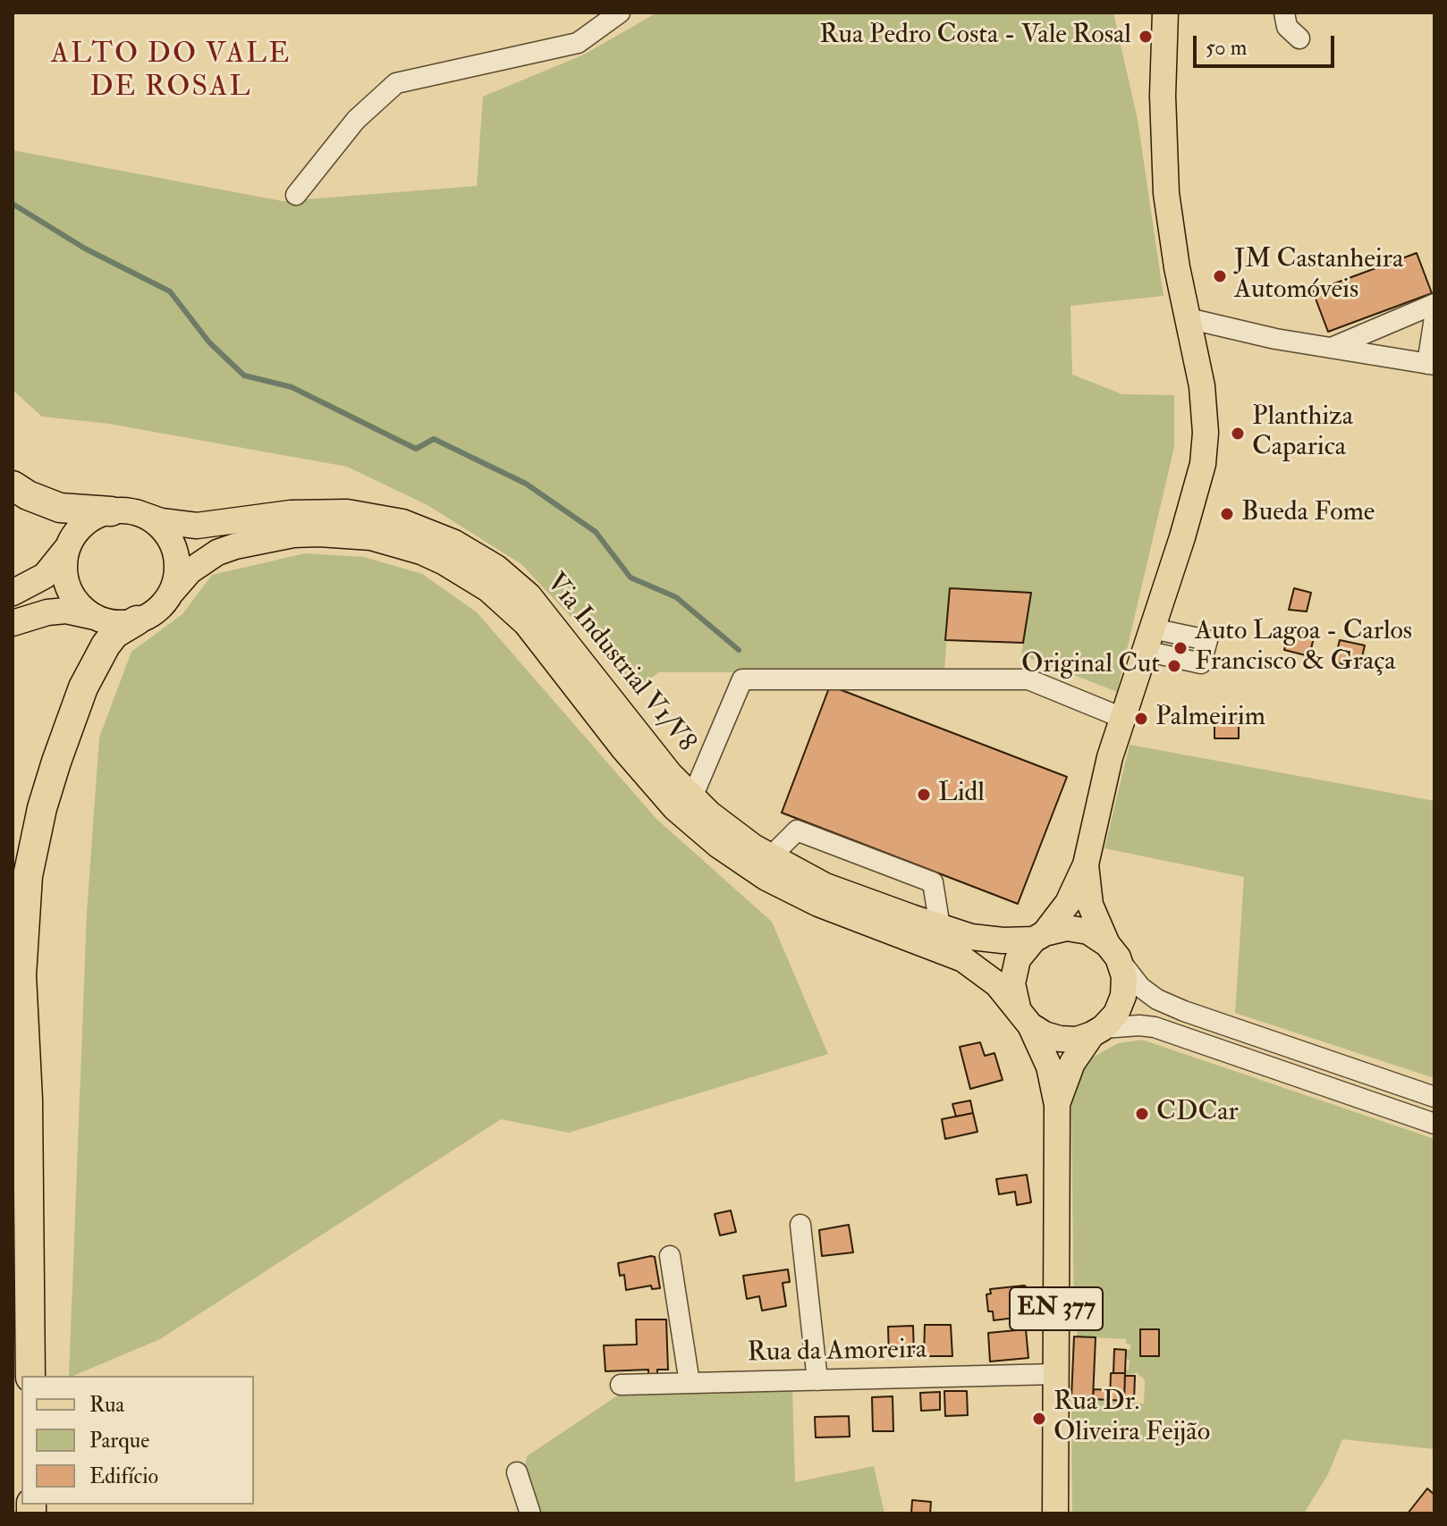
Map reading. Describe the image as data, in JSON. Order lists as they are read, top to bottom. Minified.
{"streets":{"main road":["Via Industrial V1/V8","EN 377"],"street":["Rua da Amoreira"]},"crossings":[["Via Industrial V1/V8","EN 377"],["EN 377","Rua da Amoreira"]],"districts":["ALTO DO VALE DE ROSAL"],"places":["Rua Pedro Costa - Vale Rosal","JM Castanheira Automóveis","Planthiza Caparica","Bueda Fome","Auto Lagoa - Carlos Francisco & Graça","Original Cut","Palmeirim","Lidl","CDCar","Rua Dr. Oliveira Feijão"],"legend":["Rua","Parque","Edifício"],"scale_bar":"50 m"}
